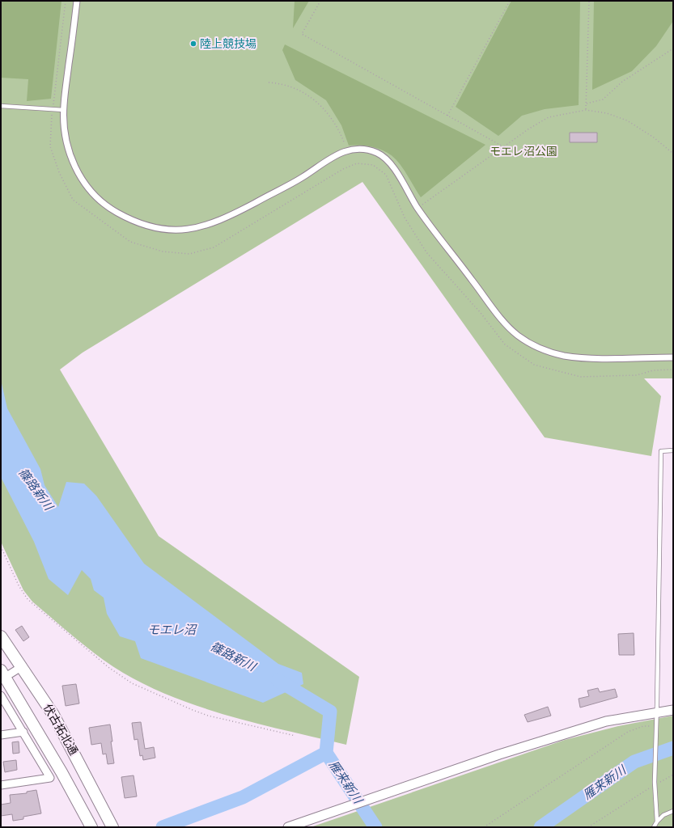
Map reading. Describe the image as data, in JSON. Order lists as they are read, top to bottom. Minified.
{"streets":{"main road":["伏古拓北通"]},"water":["篠路新川","モエレ沼","雁来新川"],"parks":["モエレ沼公園"],"places":["陸上競技場"]}
